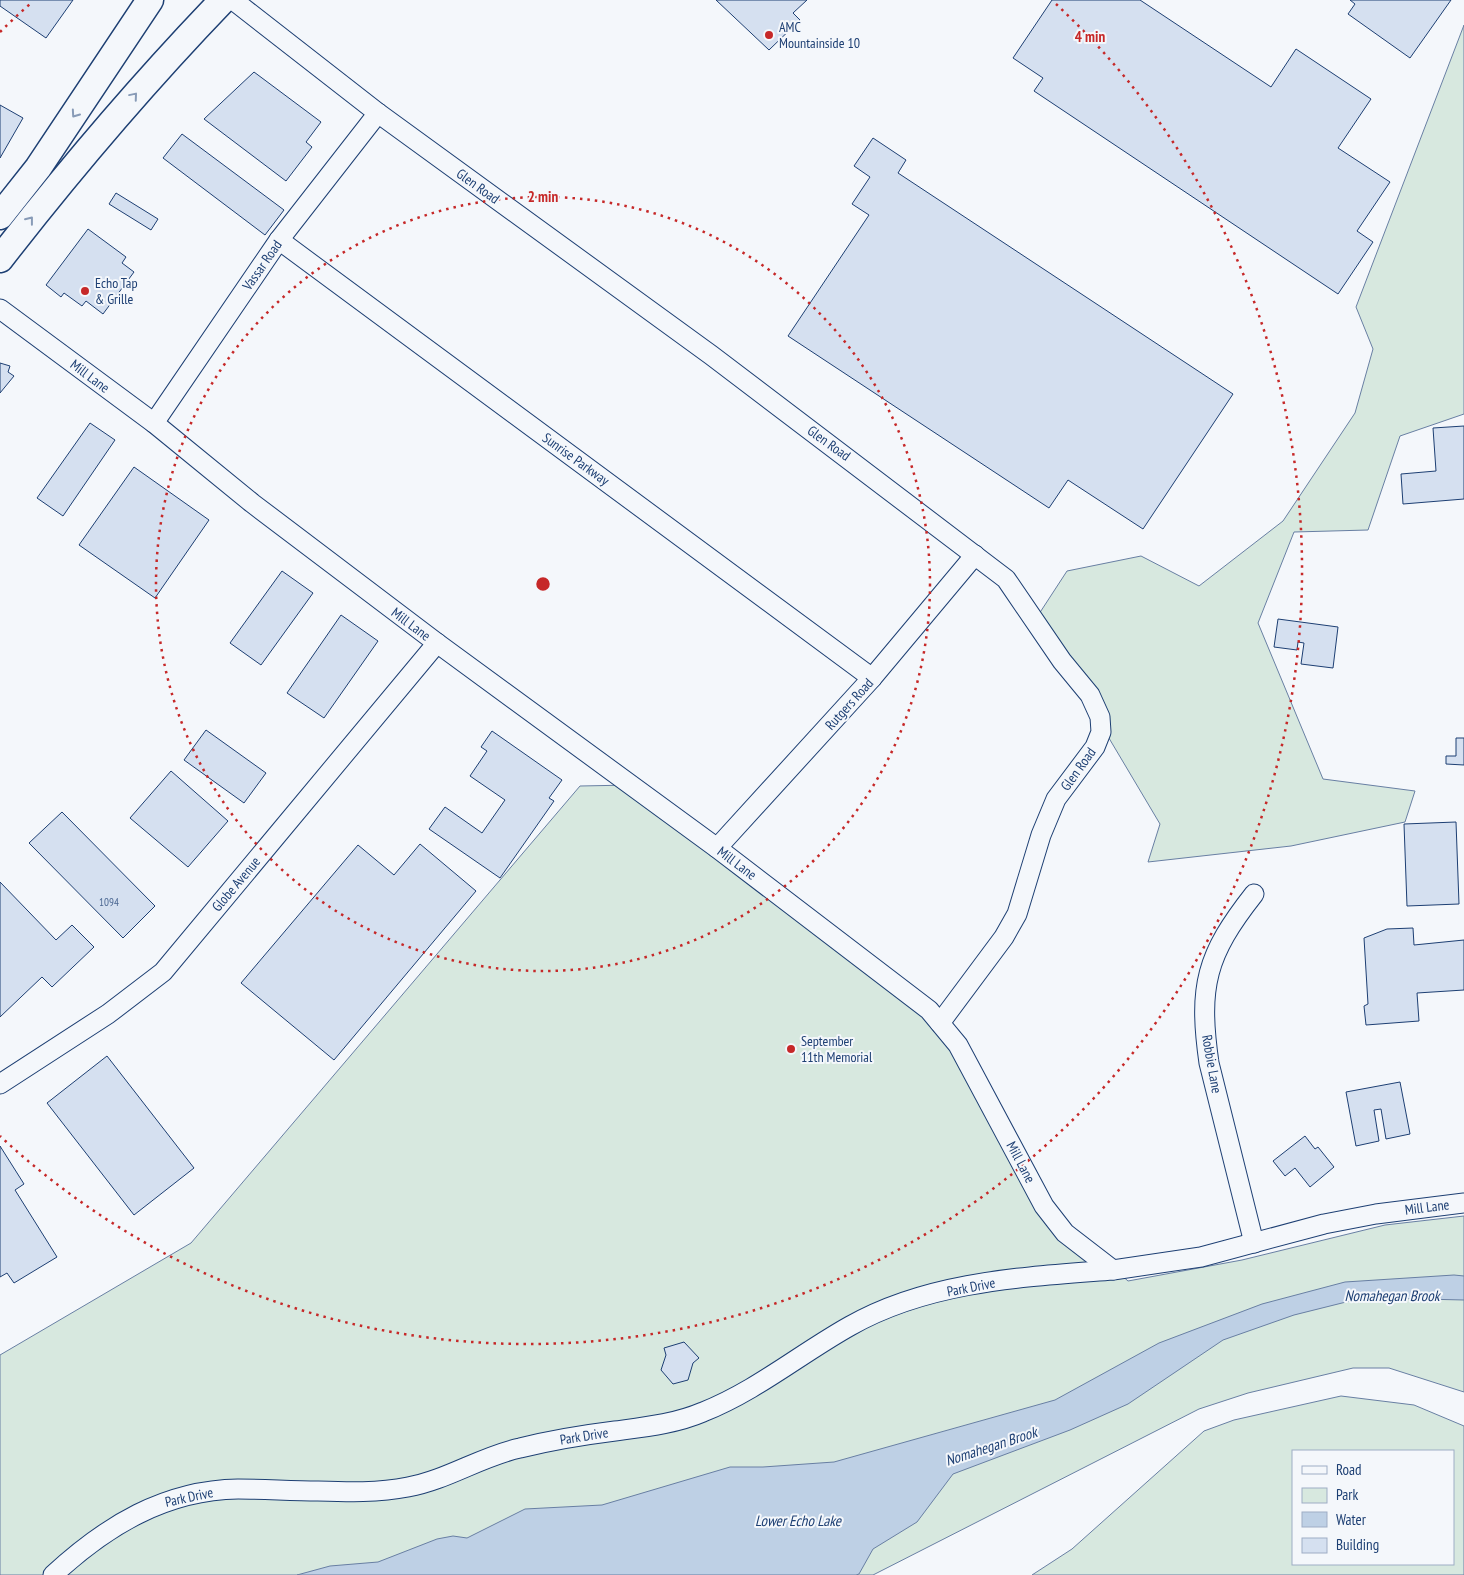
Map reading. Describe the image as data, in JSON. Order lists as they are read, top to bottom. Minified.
{"streets":{"street":["Glen Road","Vassar Road","Mill Lane","Sunrise Parkway","Rutgers Road","Globe Avenue","Robbie Lane","Park Drive"]},"crossings":[["Glen Road","Vassar Road"],["Glen Road","Mill Lane"],["Glen Road","Rutgers Road"],["Vassar Road","Mill Lane"],["Vassar Road","Sunrise Parkway"],["Mill Lane","Rutgers Road"],["Mill Lane","Globe Avenue"],["Mill Lane","Robbie Lane"],["Mill Lane","Park Drive"],["Sunrise Parkway","Rutgers Road"]],"water":["Nomahegan Brook","Lower Echo Lake"],"places":["AMC Mountainside 10","Echo Tap & Grille","September 11th Memorial"],"house_numbers":["1094"],"legend":["Road","Park","Water","Building"],"rings":["4 min","2 min"]}
